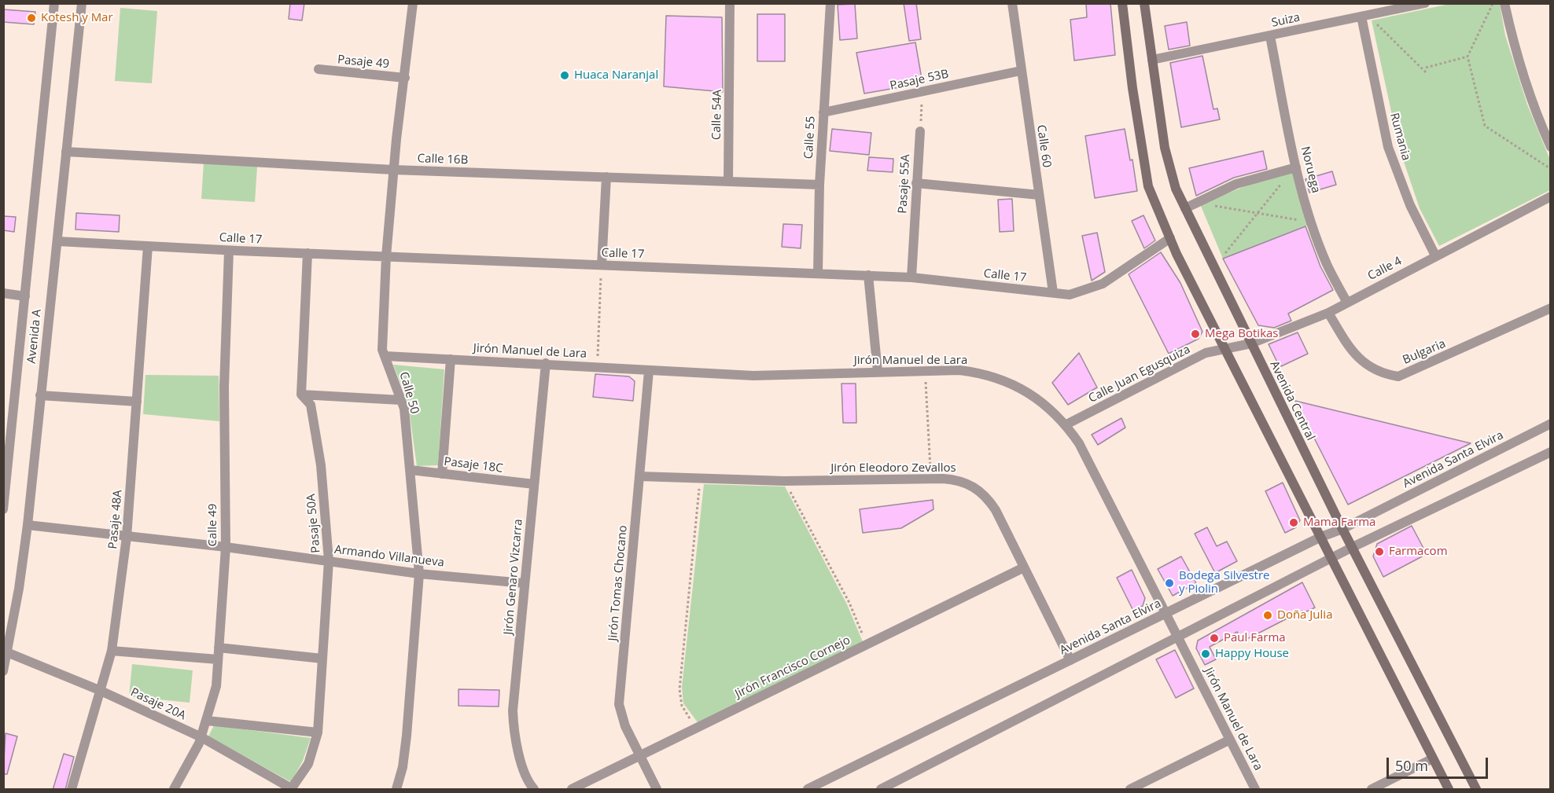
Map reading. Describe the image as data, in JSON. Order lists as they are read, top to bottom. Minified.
{"streets":{"main road":["Avenida Central"],"street":["Suiza","Pasaje 49","Pasaje 53B","Calle 54A","Rumania","Calle 55","Calle 60","Calle 16B","Noruega","Pasaje 55A","Calle 17","Calle 4","Avenida A","Jirón Manuel de Lara","Bulgaria","Calle Juan Egusquiza","Calle 50","Avenida Santa Elvira","Pasaje 18C","Jirón Eleodoro Zevallos","Pasaje 48A","Pasaje 50A","Calle 49","Armando Villanueva","Jirón Genaro Vizcarra","Jirón Tomas Chocano","Jirón Francisco Cornejo","Pasaje 20A"]},"crossings":[["Suiza","Rumania"],["Suiza","Noruega"],["Suiza","Avenida Central"],["Pasaje 49","Calle 50"],["Pasaje 53B","Calle 55"],["Pasaje 53B","Calle 60"],["Calle 54A","Calle 16B"],["Rumania","Calle 4"],["Calle 55","Calle 16B"],["Calle 55","Calle 17"],["Calle 60","Calle 17"],["Calle 16B","Avenida A"],["Calle 16B","Calle 50"],["Noruega","Calle 4"],["Pasaje 55A","Calle 17"],["Calle 17","Avenida A"],["Calle 17","Calle 50"],["Calle 17","Pasaje 48A"],["Calle 17","Calle 49"],["Calle 4","Bulgaria"],["Calle 4","Calle Juan Egusquiza"],["Calle 4","Avenida Central"],["Avenida A","Armando Villanueva"],["Avenida A","Pasaje 20A"],["Jirón Manuel de Lara","Calle Juan Egusquiza"],["Jirón Manuel de Lara","Calle 50"],["Jirón Manuel de Lara","Avenida Santa Elvira"],["Jirón Manuel de Lara","Jirón Genaro Vizcarra"],["Jirón Manuel de Lara","Jirón Tomas Chocano"],["Calle 50","Pasaje 18C"],["Calle 50","Armando Villanueva"],["Avenida Central","Avenida Santa Elvira"],["Avenida Santa Elvira","Jirón Eleodoro Zevallos"],["Pasaje 18C","Jirón Genaro Vizcarra"],["Jirón Eleodoro Zevallos","Jirón Tomas Chocano"],["Jirón Eleodoro Zevallos","Jirón Francisco Cornejo"],["Pasaje 48A","Armando Villanueva"],["Pasaje 48A","Pasaje 20A"],["Pasaje 50A","Armando Villanueva"],["Pasaje 50A","Pasaje 20A"],["Calle 49","Armando Villanueva"],["Calle 49","Pasaje 20A"],["Armando Villanueva","Jirón Genaro Vizcarra"],["Jirón Tomas Chocano","Jirón Francisco Cornejo"]],"places":["Kotesh y Mar","Huaca Naranjal","Mega Botikas","Mama Farma","Farmacom","Bodega Silvestre y Piolin","Doña Julia","Paul Farma","Happy House"],"scale_bar":"50 m"}
